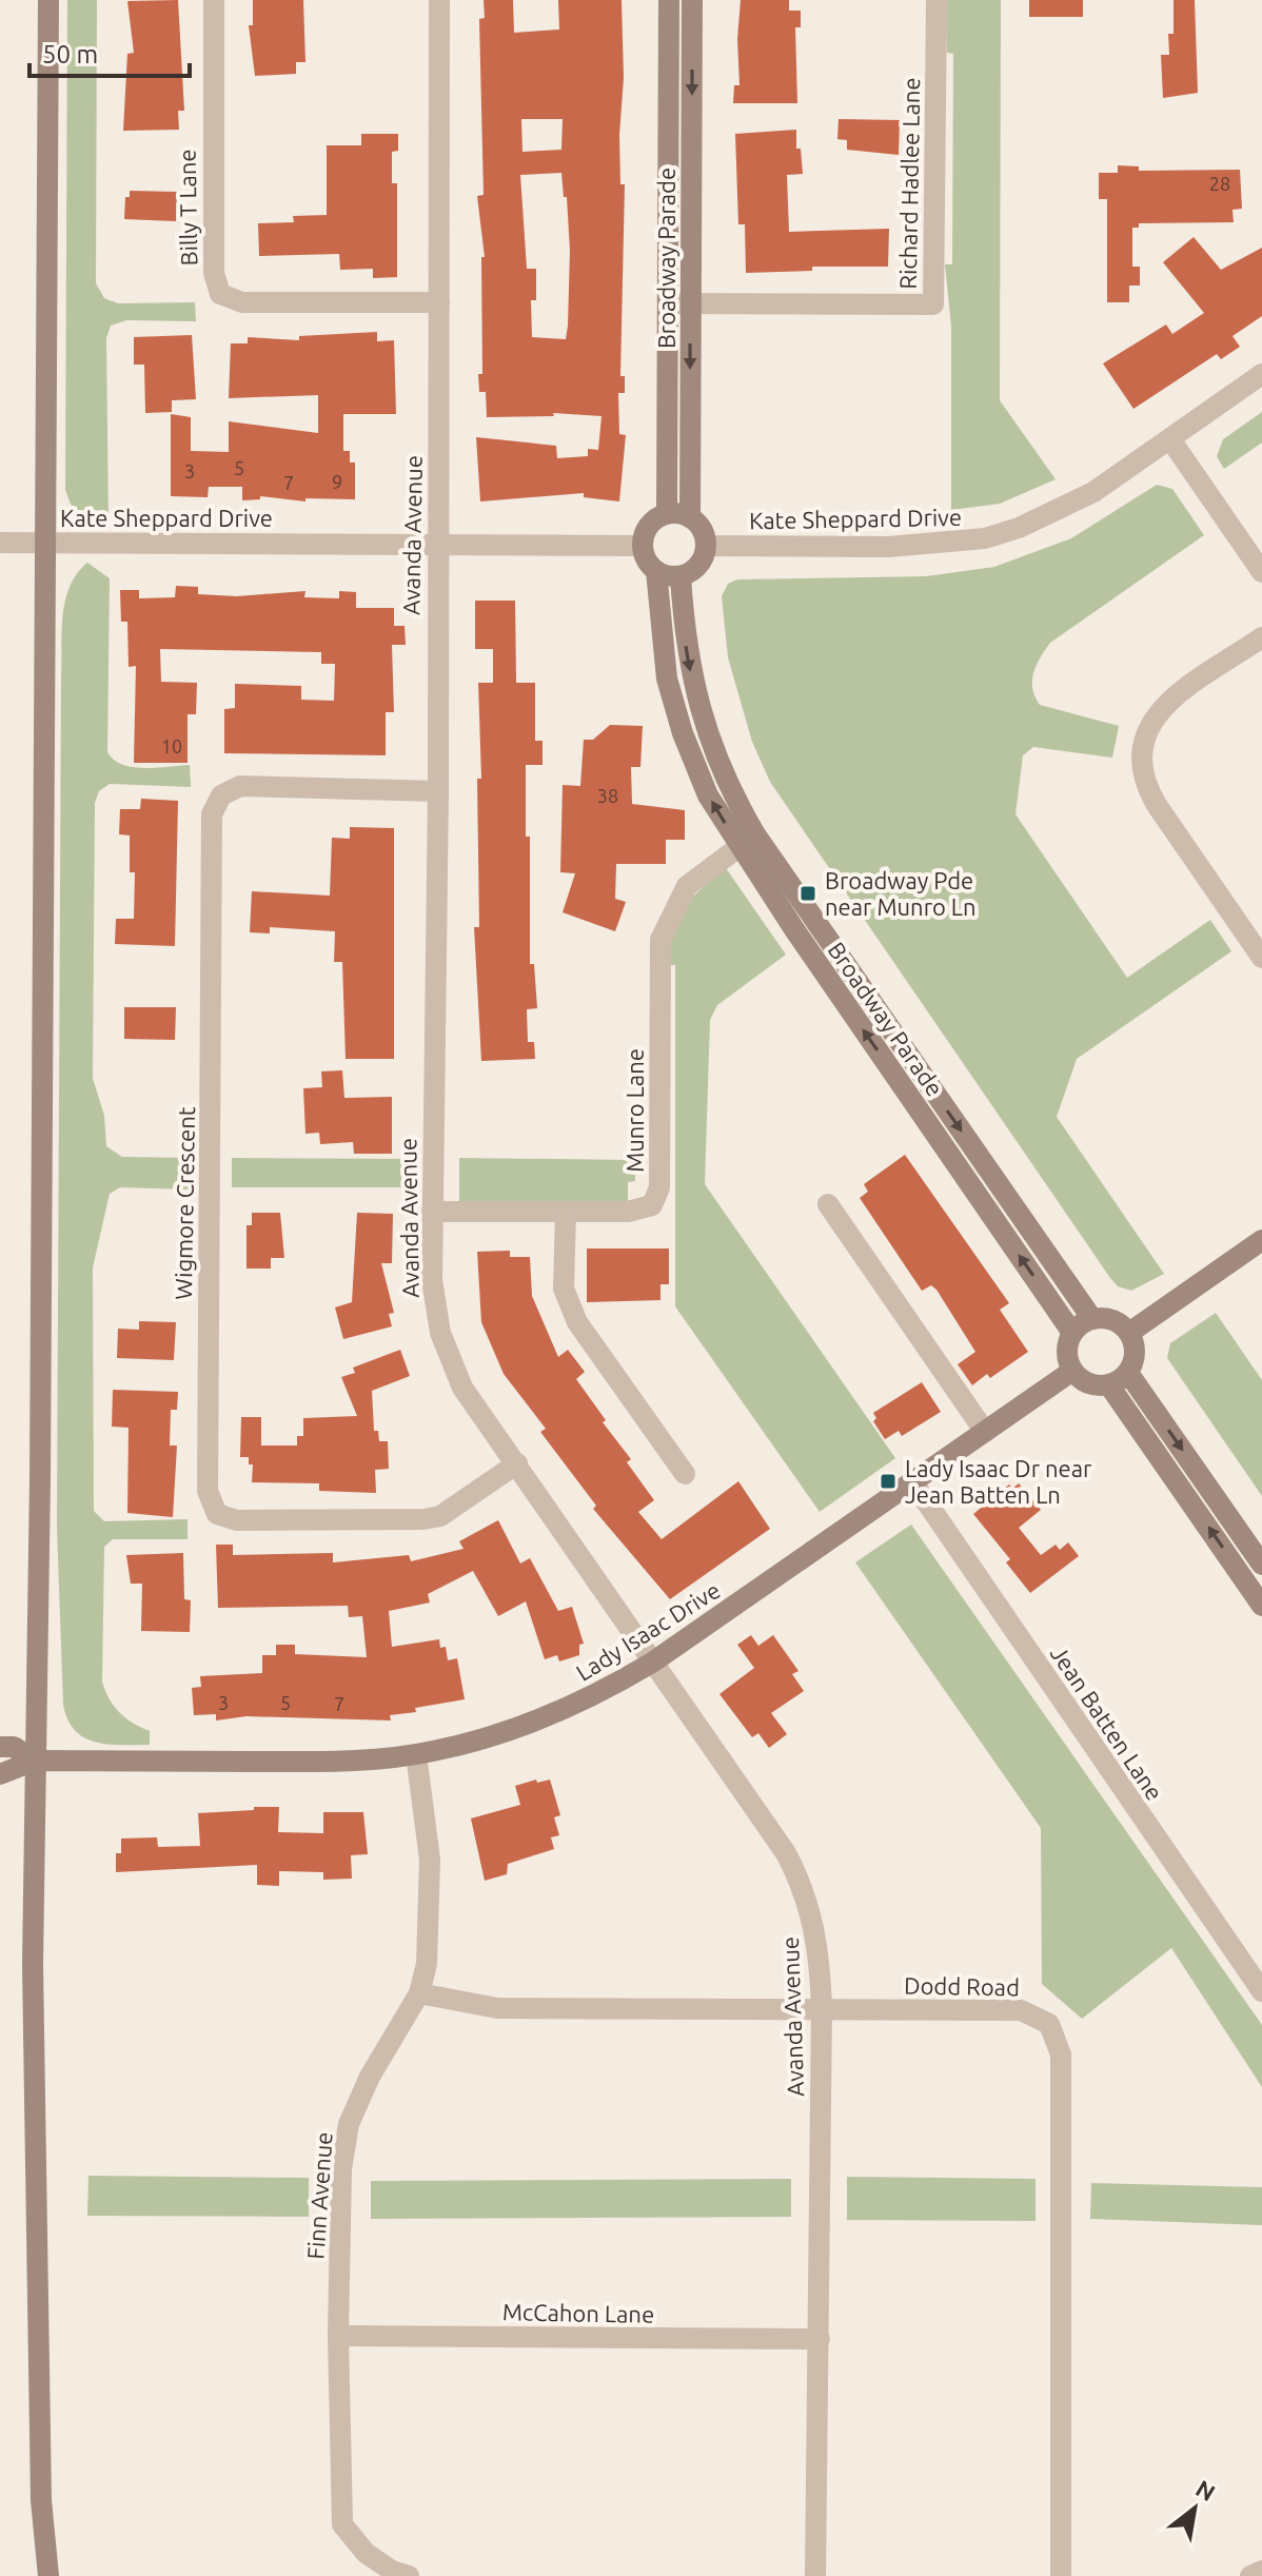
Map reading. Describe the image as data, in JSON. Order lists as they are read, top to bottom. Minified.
{"streets":{"street":["Richard Hadlee Lane","Billy T Lane","Broadway Parade","Kate Sheppard Drive","Avanda Avenue","Munro Lane","Wigmore Crescent","Lady Isaac Drive","Jean Batten Lane","Dodd Road","Finn Avenue","McCahon Lane"]},"crossings":[["Richard Hadlee Lane","Broadway Parade"],["Billy T Lane","Avanda Avenue"],["Broadway Parade","Kate Sheppard Drive"],["Broadway Parade","Munro Lane"],["Broadway Parade","Lady Isaac Drive"],["Kate Sheppard Drive","Avanda Avenue"],["Avanda Avenue","Munro Lane"],["Avanda Avenue","Wigmore Crescent"],["Avanda Avenue","Lady Isaac Drive"],["Avanda Avenue","Dodd Road"],["Avanda Avenue","McCahon Lane"],["Lady Isaac Drive","Jean Batten Lane"],["Lady Isaac Drive","Finn Avenue"],["Dodd Road","Finn Avenue"],["Finn Avenue","McCahon Lane"]],"places":{"transit":["Broadway Pde near Munro Ln","Lady Isaac Dr near Jean Batten Ln"]},"house_numbers":["28","5","3","9","7","10","38","3","5","7"],"scale_bar":"50 m","north":"top right"}
